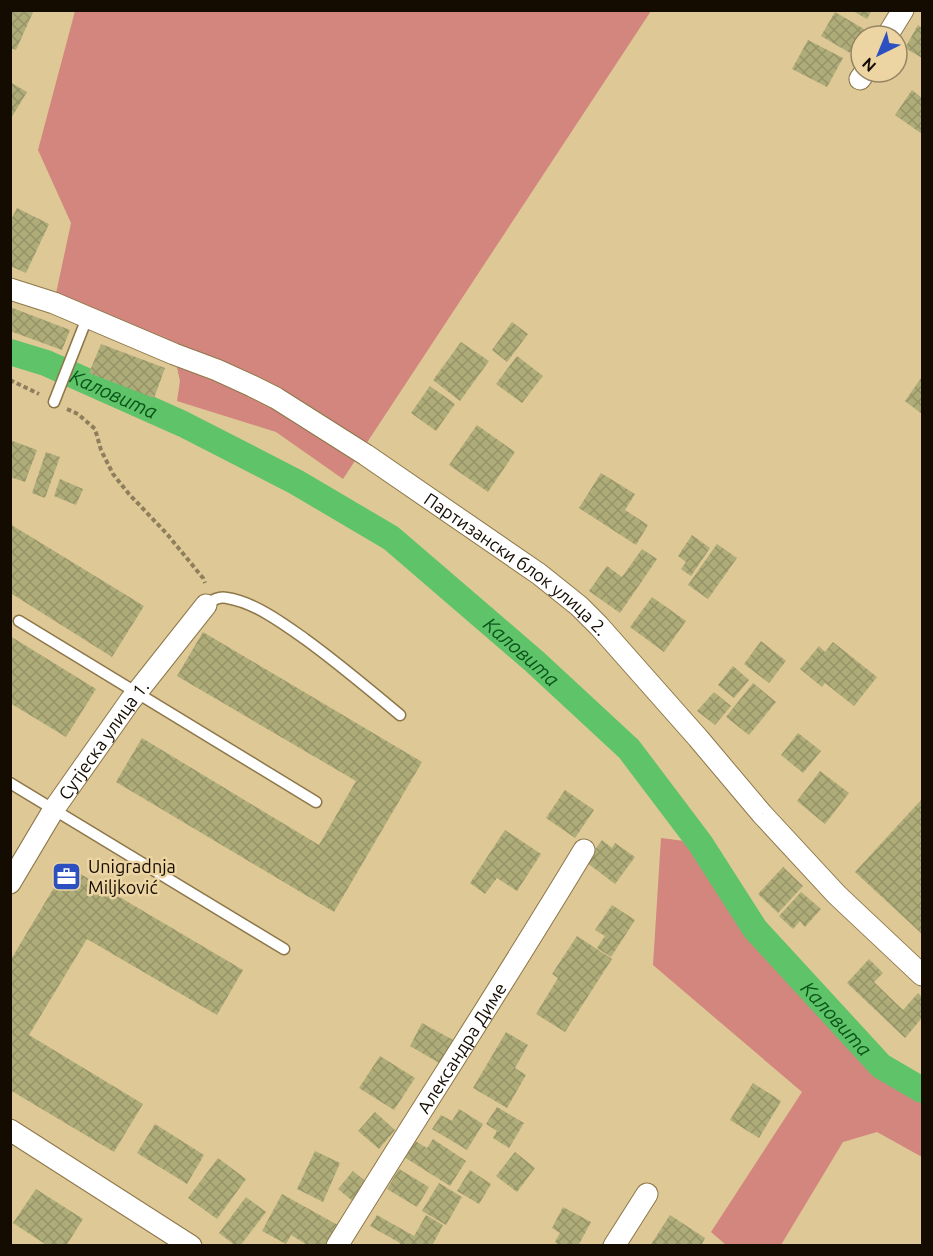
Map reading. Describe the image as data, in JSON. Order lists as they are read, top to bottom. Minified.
{"streets":{"street":["Партизански блок улица 2.","Сутјеска улица 1.","Александра Диме"]},"water":["Каловита"],"places":{"office":["Unigradnja Miljković"]},"north":"bottom left"}
